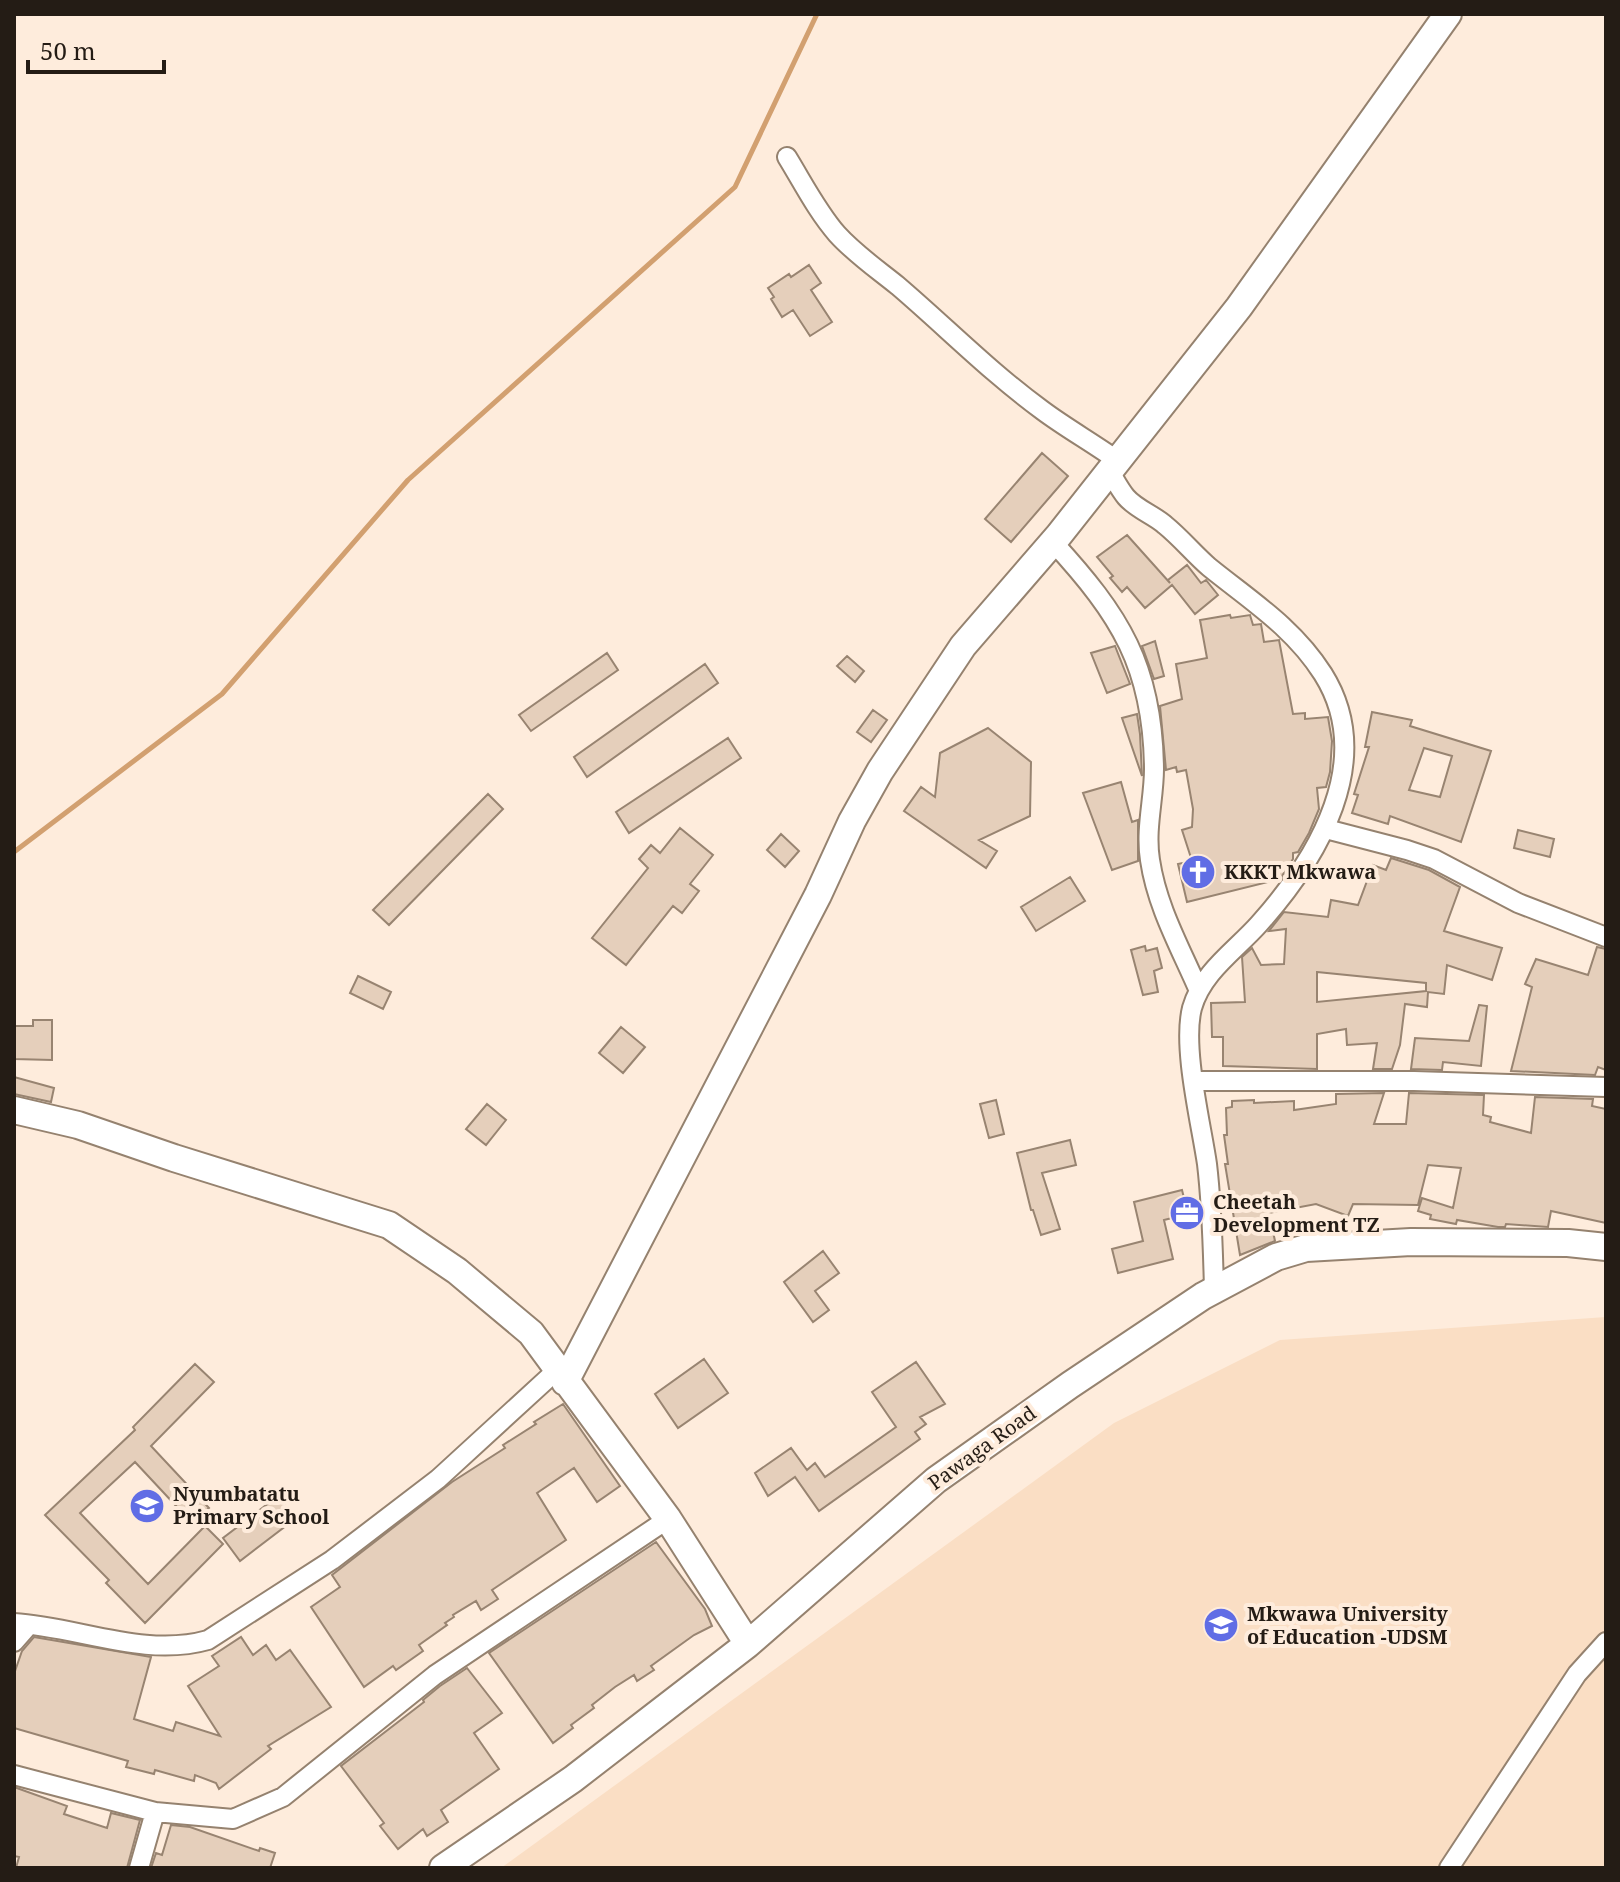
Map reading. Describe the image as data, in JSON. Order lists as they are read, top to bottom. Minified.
{"streets":{"street":["Pawaga Road"]},"places":{"church":["KKKT Mkwawa"],"office":["Cheetah Development TZ"],"school or university":["Nyumbatatu Primary School","Mkwawa University of Education -UDSM"]},"scale_bar":"50 m"}
